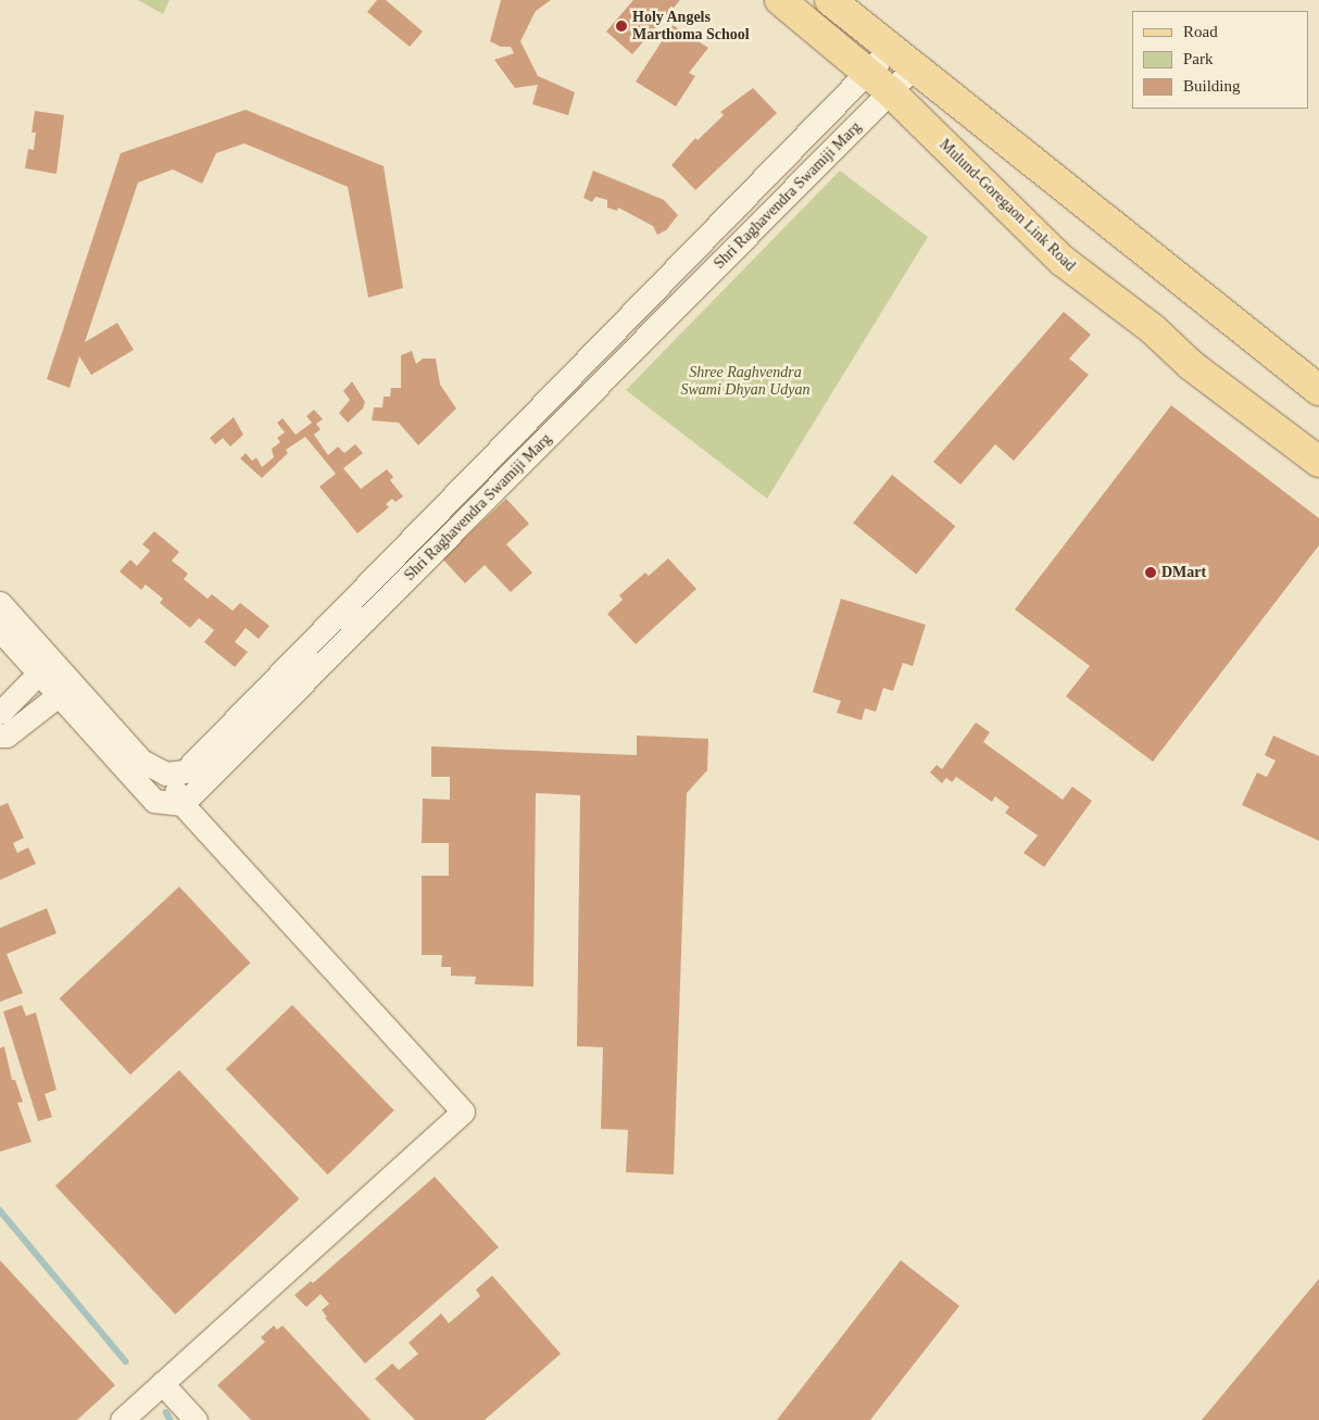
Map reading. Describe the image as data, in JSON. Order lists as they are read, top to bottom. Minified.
{"streets":{"main road":["Mulund-Goregaon Link Road"],"street":["Shri Raghavendra Swamiji Marg"]},"crossings":[["Shri Raghavendra Swamiji Marg","Mulund-Goregaon Link Road"]],"parks":["Shree Raghvendra Swami Dhyan Udyan"],"places":["Holy Angels Marthoma School","DMart"],"legend":["Road","Park","Building"]}
